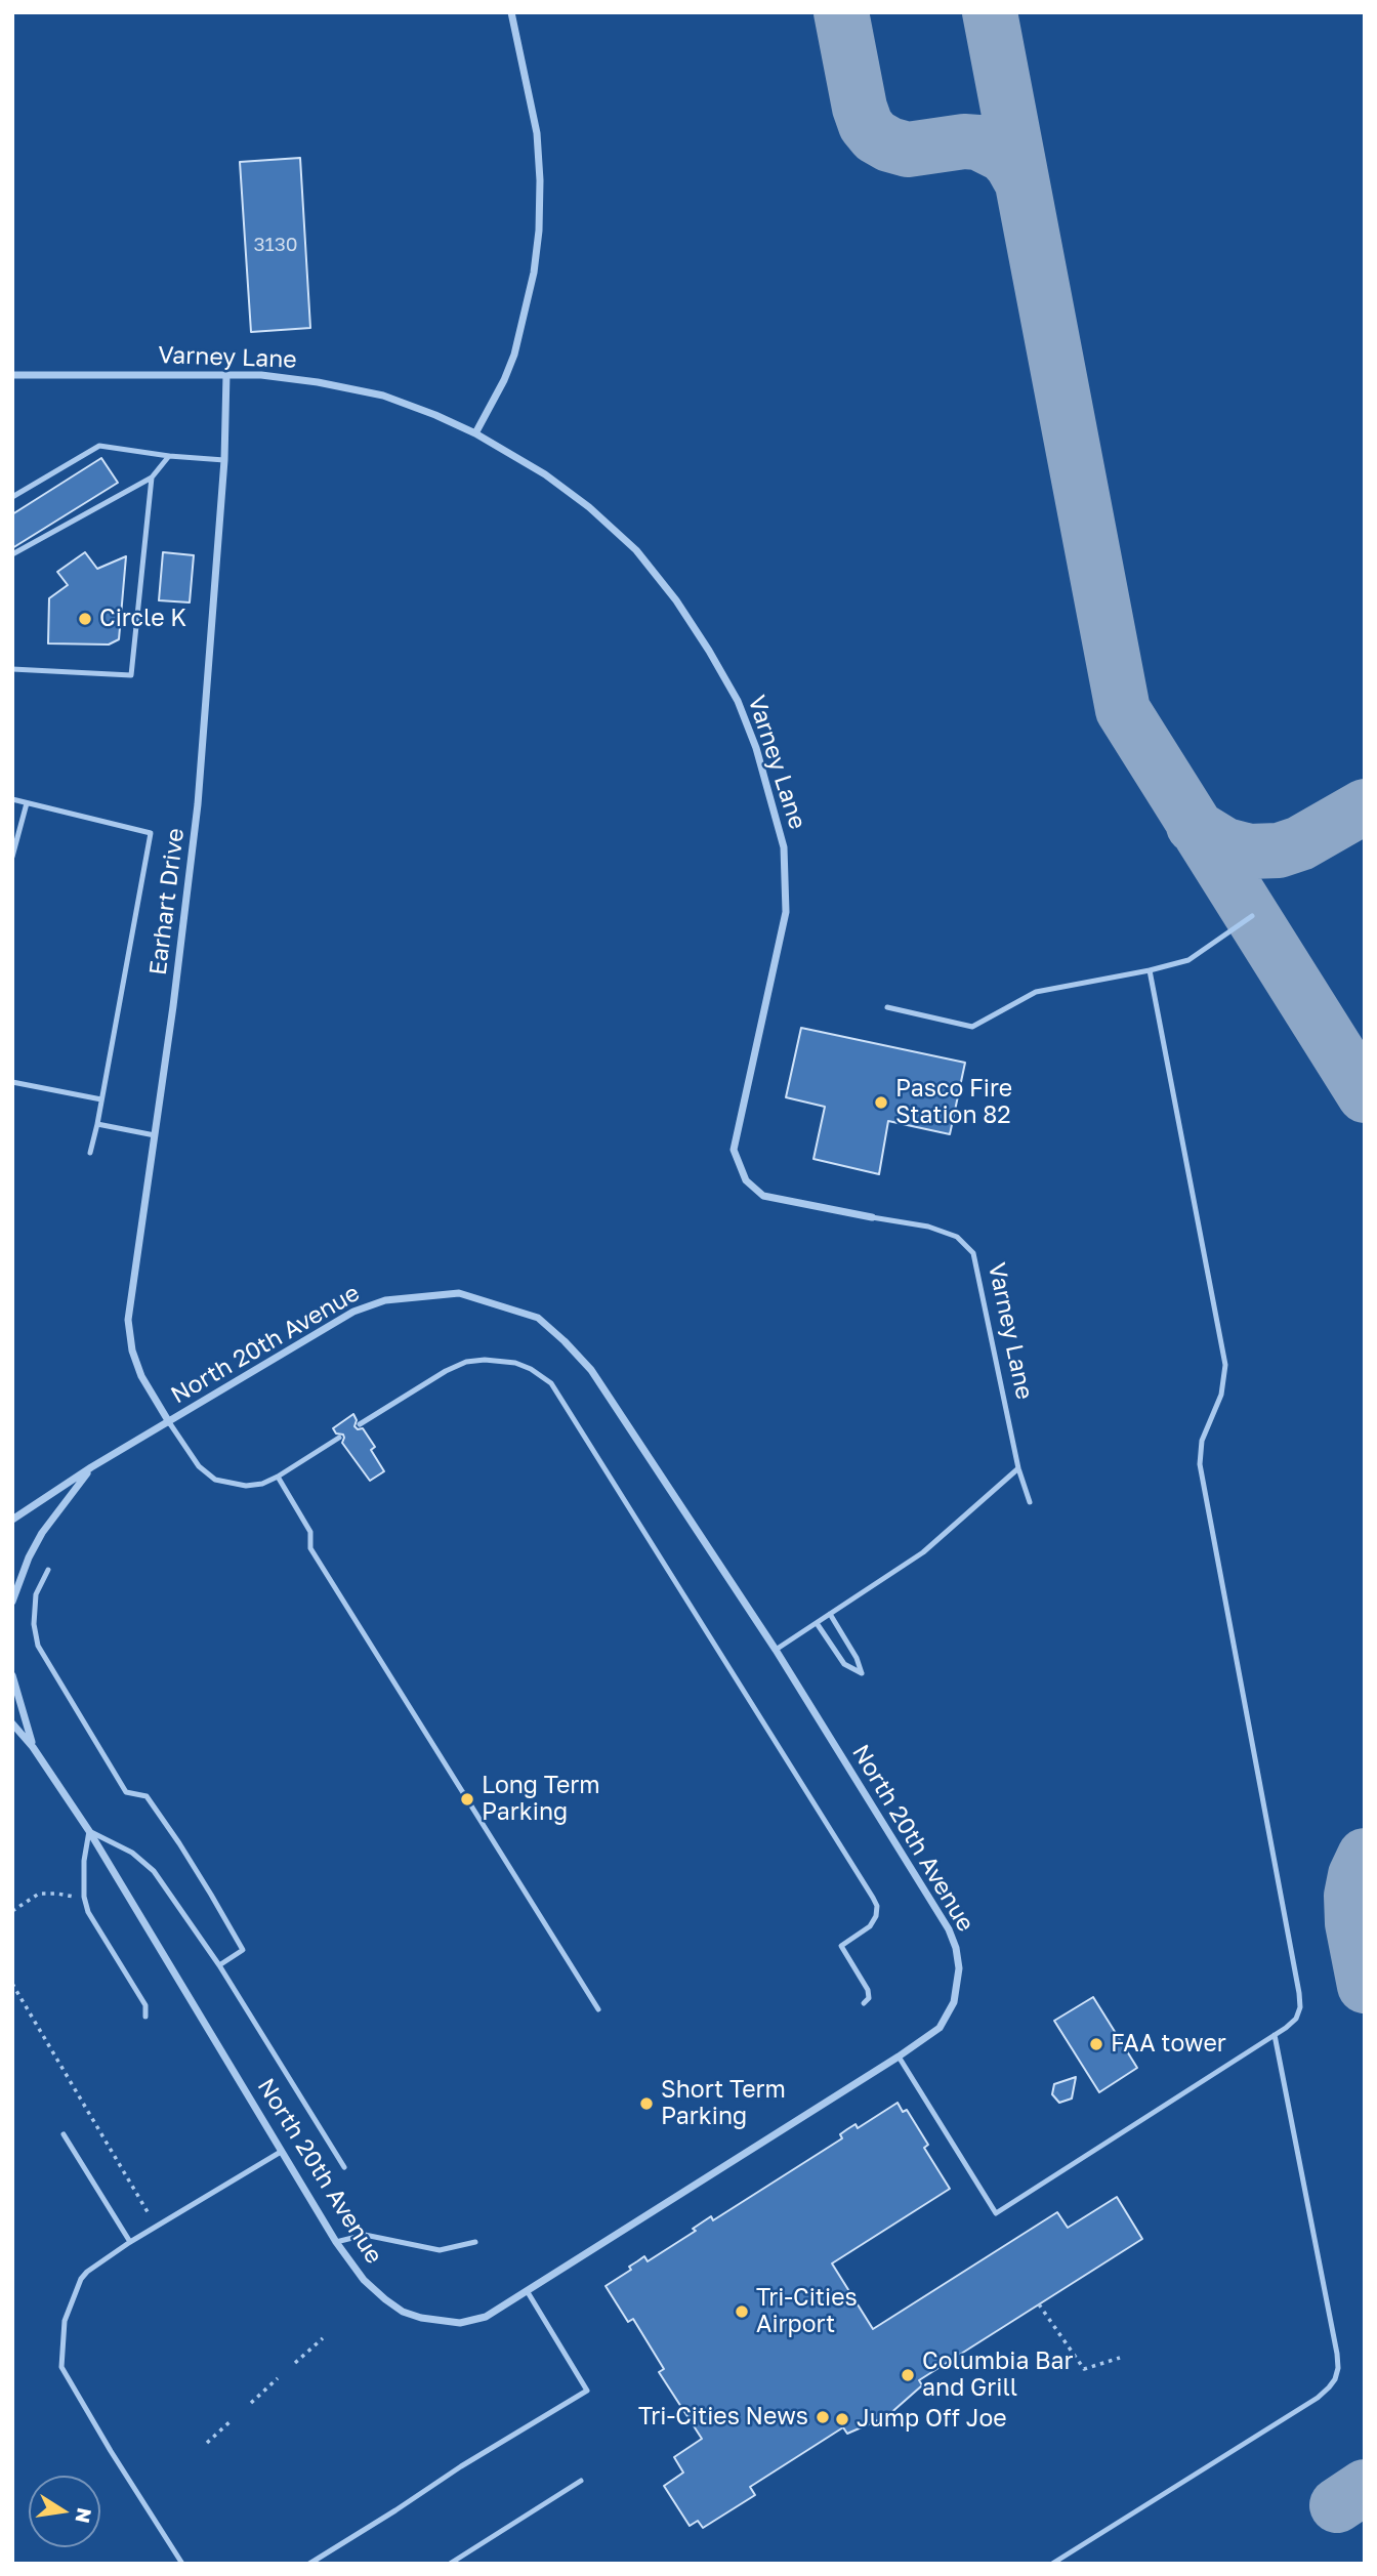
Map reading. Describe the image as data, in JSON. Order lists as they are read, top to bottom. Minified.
{"streets":{"street":["Varney Lane","Earhart Drive","North 20th Avenue"]},"crossings":[["Varney Lane","Earhart Drive"],["Earhart Drive","North 20th Avenue"]],"places":["Circle K","Pasco Fire Station 82","Long Term Parking","FAA tower","Short Term Parking","Tri-Cities Airport","Columbia Bar and Grill","Tri-Cities News","Jump Off Joe"],"house_numbers":["3130"],"north":"right"}
